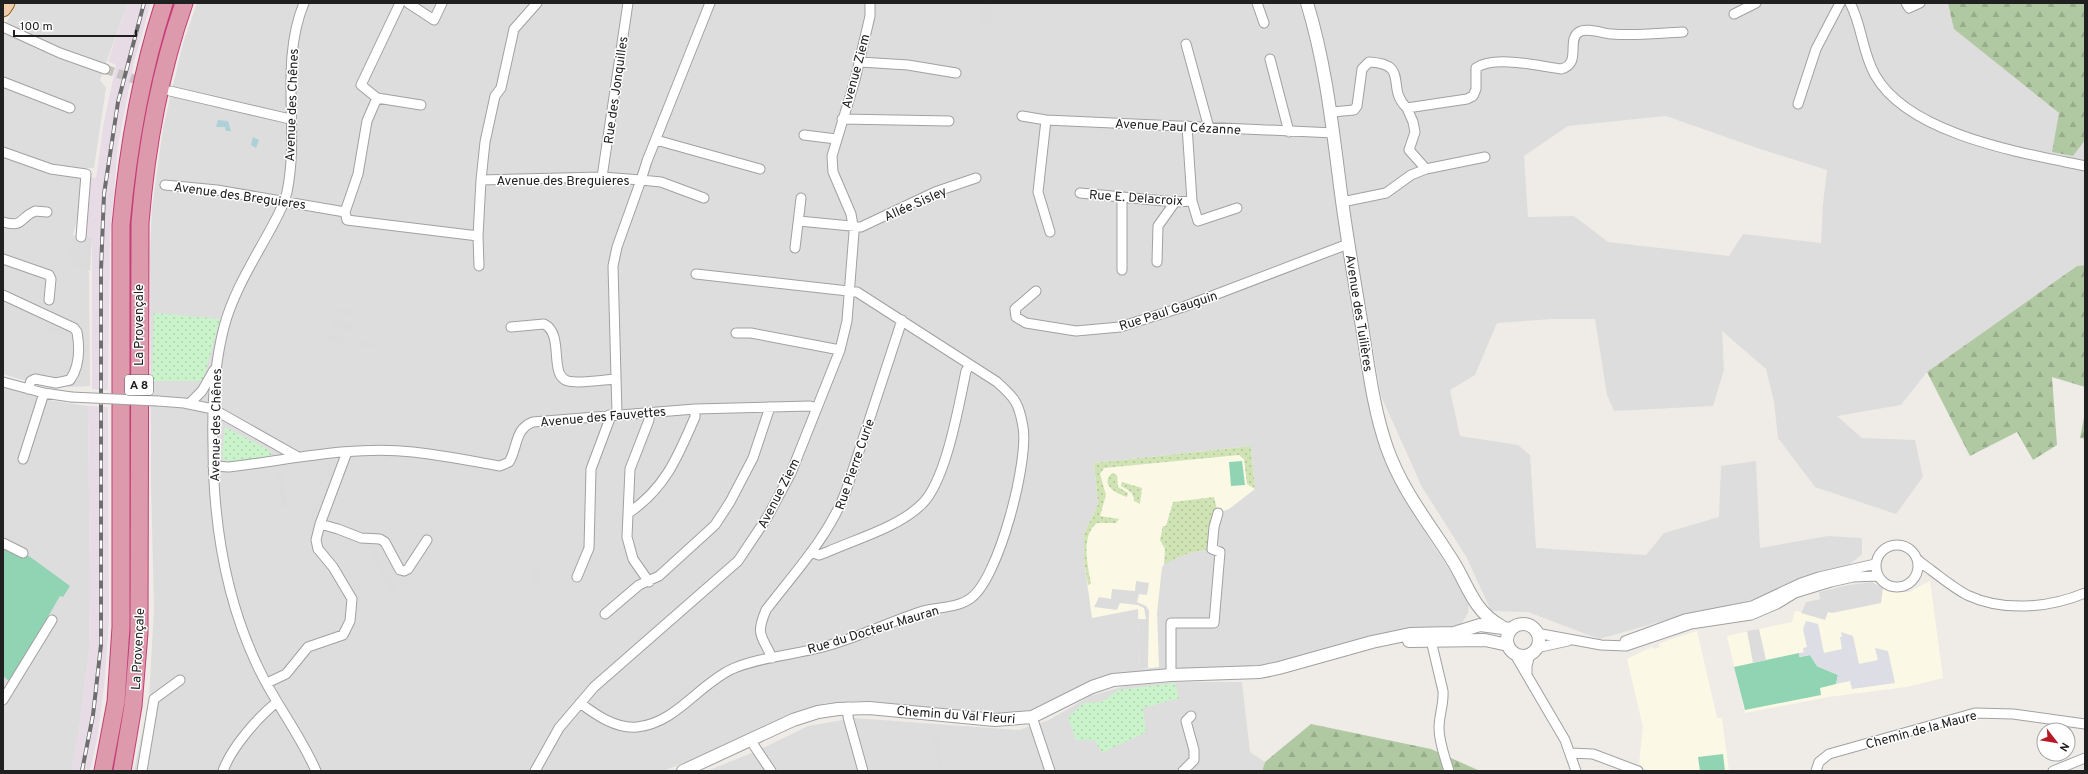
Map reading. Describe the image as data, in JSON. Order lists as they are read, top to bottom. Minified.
{"streets":{"highway":["La Provençale","A 8"],"street":["Avenue Ziem","Rue des Jonquilles","Avenue des Chênes","Avenue Paul Cézanne","Avenue des Breguieres","Rue E. Delacroix","Allée Sisley","Rue Paul Gauguin","Avenue des Tuilières","Avenue des Fauvettes","Rue Pierre Curie","Rue du Docteur Mauran","Chemin du Val Fleuri","Chemin de la Maure"]},"crossings":[["Avenue Ziem","Allée Sisley"],["Avenue Ziem","Avenue des Fauvettes"],["Avenue Ziem","Rue du Docteur Mauran"],["Rue des Jonquilles","Avenue des Breguieres"],["Avenue des Chênes","Avenue des Breguieres"],["Avenue des Chênes","Avenue des Fauvettes"],["Avenue Paul Cézanne","Avenue des Tuilières"],["Rue Paul Gauguin","Avenue des Tuilières"],["Avenue des Tuilières","Chemin du Val Fleuri"],["Rue Pierre Curie","Rue du Docteur Mauran"]],"scale_bar":"100 m","north":"bottom right"}
